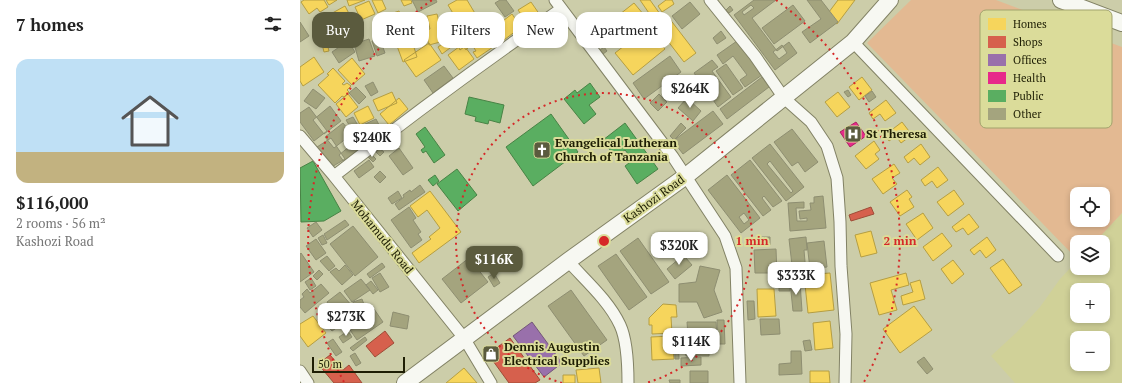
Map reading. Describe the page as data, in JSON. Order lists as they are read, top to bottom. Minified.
{"streets":{"main road":["Kashozi Road"],"street":["Mohamudu Road"]},"crossings":[["Kashozi Road","Mohamudu Road"]],"places":{"hospital":["St Theresa"],"church":["Evangelical Lutheran Church of Tanzania"],"shop":["Dennis Augustin Electrical Supplies"]},"legend":["Homes","Shops","Offices","Health","Public","Other"],"scale_bar":"50 m","page":{"heading":"7 homes","chip":["Buy","Rent","Filters","New","Apartment"],"list":[{"name":"$116,000","note":"2 rooms · 56 m² · Kashozi Road"}],"price":["$264K","$240K","$320K","$116K","$333K","$273K","$114K"],"map_buttons":["+","−"],"scale":"50 m"},"rings":["1 min","2 min"]}
